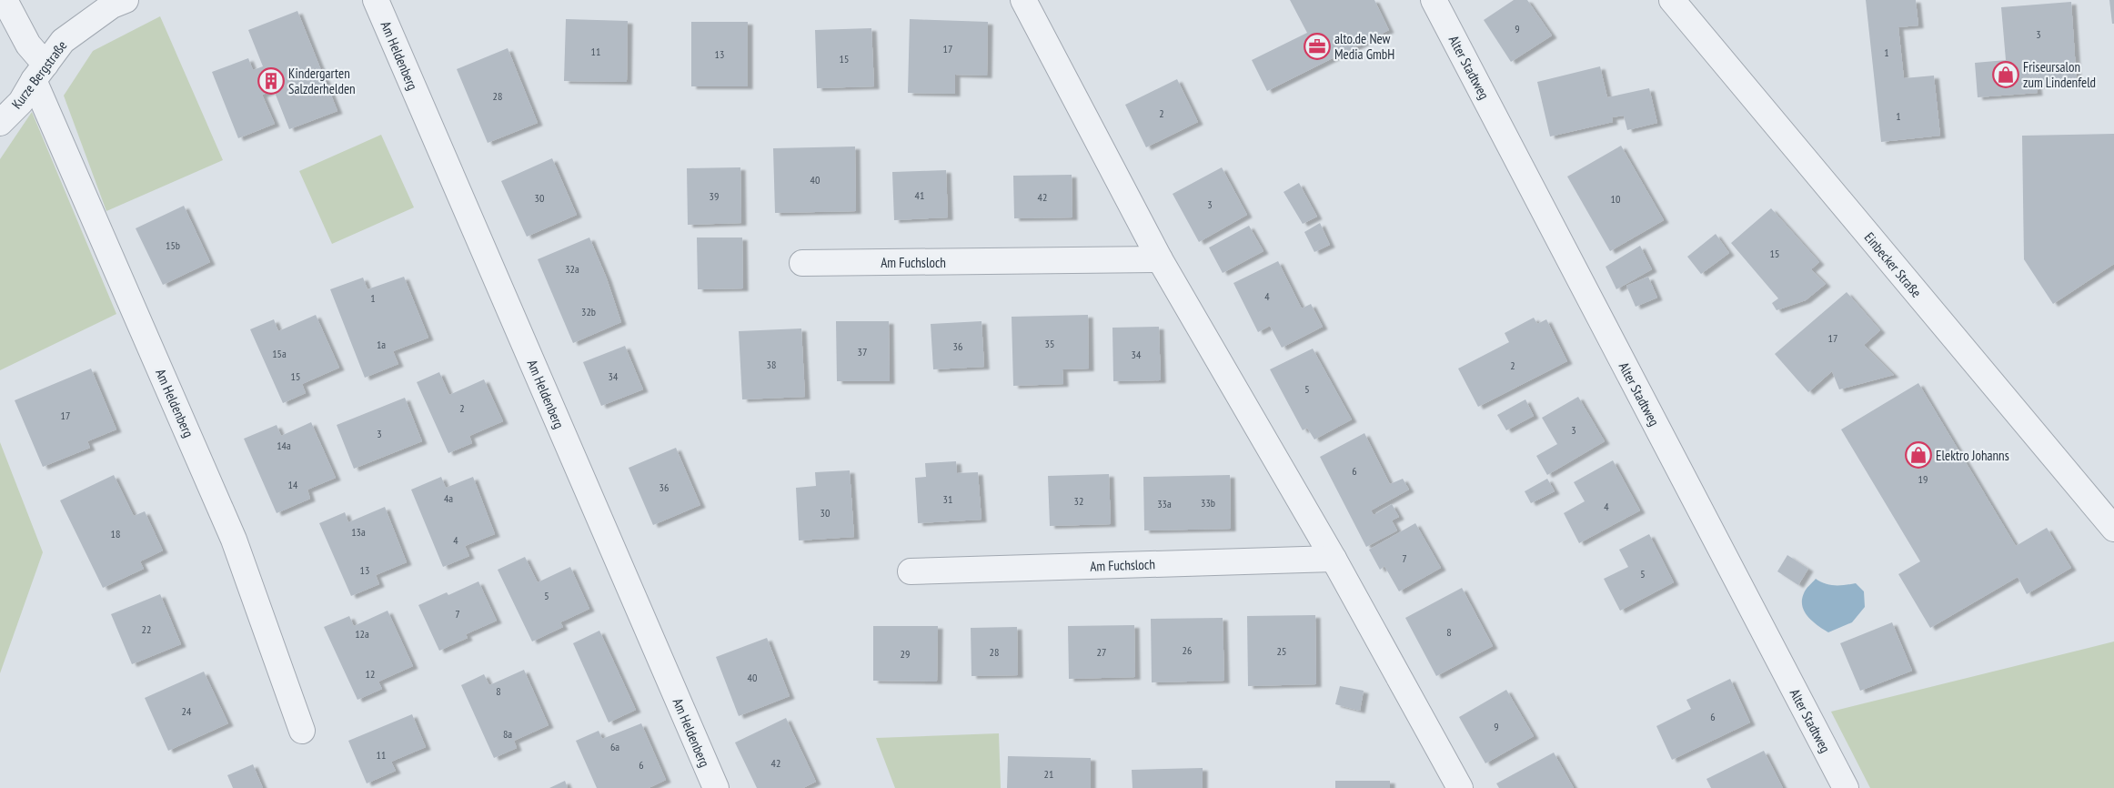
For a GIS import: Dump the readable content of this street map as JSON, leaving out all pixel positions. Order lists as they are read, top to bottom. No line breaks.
{"streets":{"street":["Am Heldenberg","Alter Stadtweg","Kurze Bergstraße","Am Fuchsloch","Einbecker Straße"]},"crossings":[["Am Heldenberg","Kurze Bergstraße"]],"places":{"office":["alto.de New Media GmbH"],"shop":["Friseursalon zum Lindenfeld","Elektro Johanns"],"building":["Kindergarten Salzderhelden"]},"house_numbers":["9","3","17","11","1","13","15","28","2","1","40","41","39","42","30","10","3","15b","15","32a","4","1","32b","17","35","1a","36","37","15a","34","38","2","15","34","5","2","17","3","3","14a","6","19","14","36","4a","31","32","33b","33a","4","30","13a","18","4","7","13","5","5","7","22","8","12a","26","25","28","27","29","12","40","8","24","6","9","8a","6a","11","42","6","21"]}
